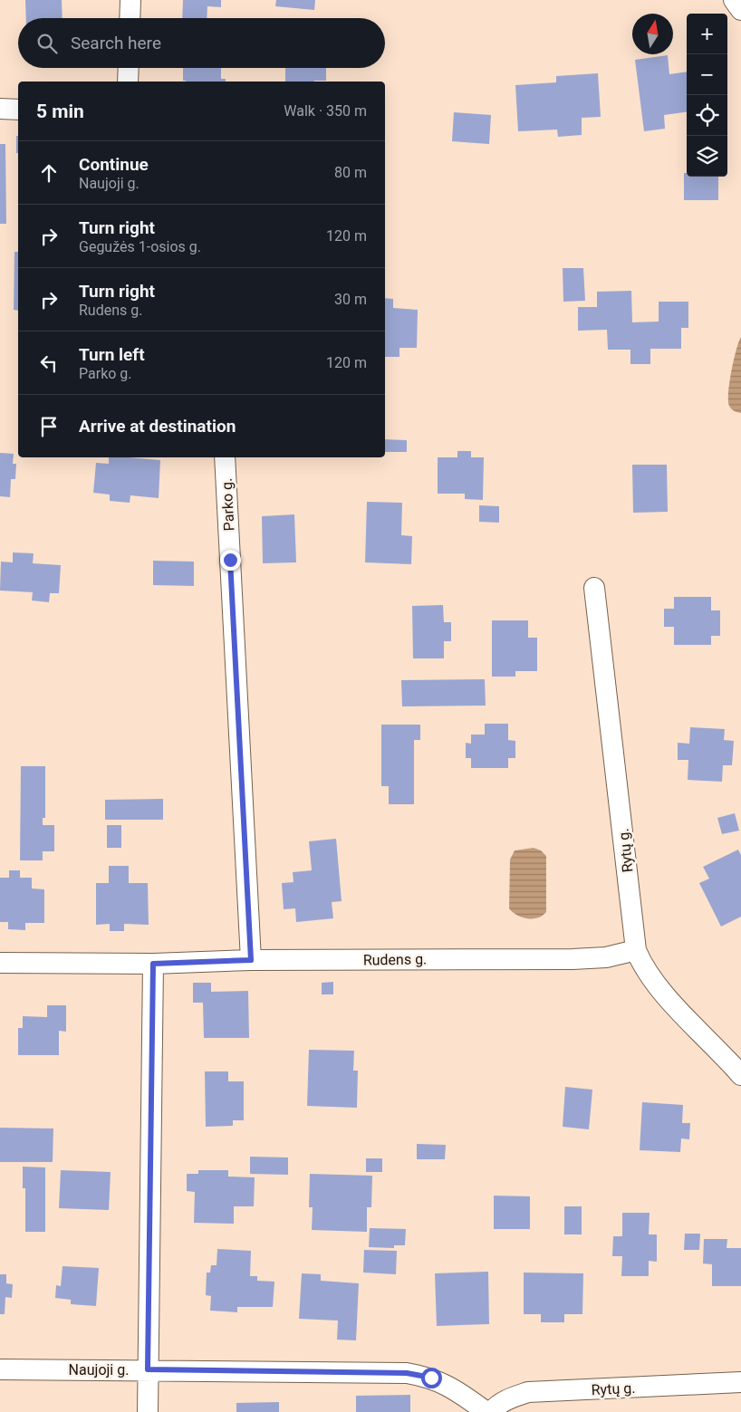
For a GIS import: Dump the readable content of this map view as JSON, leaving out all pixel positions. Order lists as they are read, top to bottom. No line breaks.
{"streets":{"street":["Parko g.","Rytų g.","Rudens g.","Naujoji g."]},"crossings":[["Parko g.","Rudens g."],["Rytų g.","Rudens g."]],"north":"top","page":{"map_buttons":["+","−"],"search":"Search here","heading":["5 min","Walk · 350 m"],"list":[["Continue","Naujoji g.","80 m"],["Turn right","Gegužės 1-osios g.","120 m"],["Turn right","Rudens g.","30 m"],["Turn left","Parko g.","120 m"],"Arrive at destination"]}}
